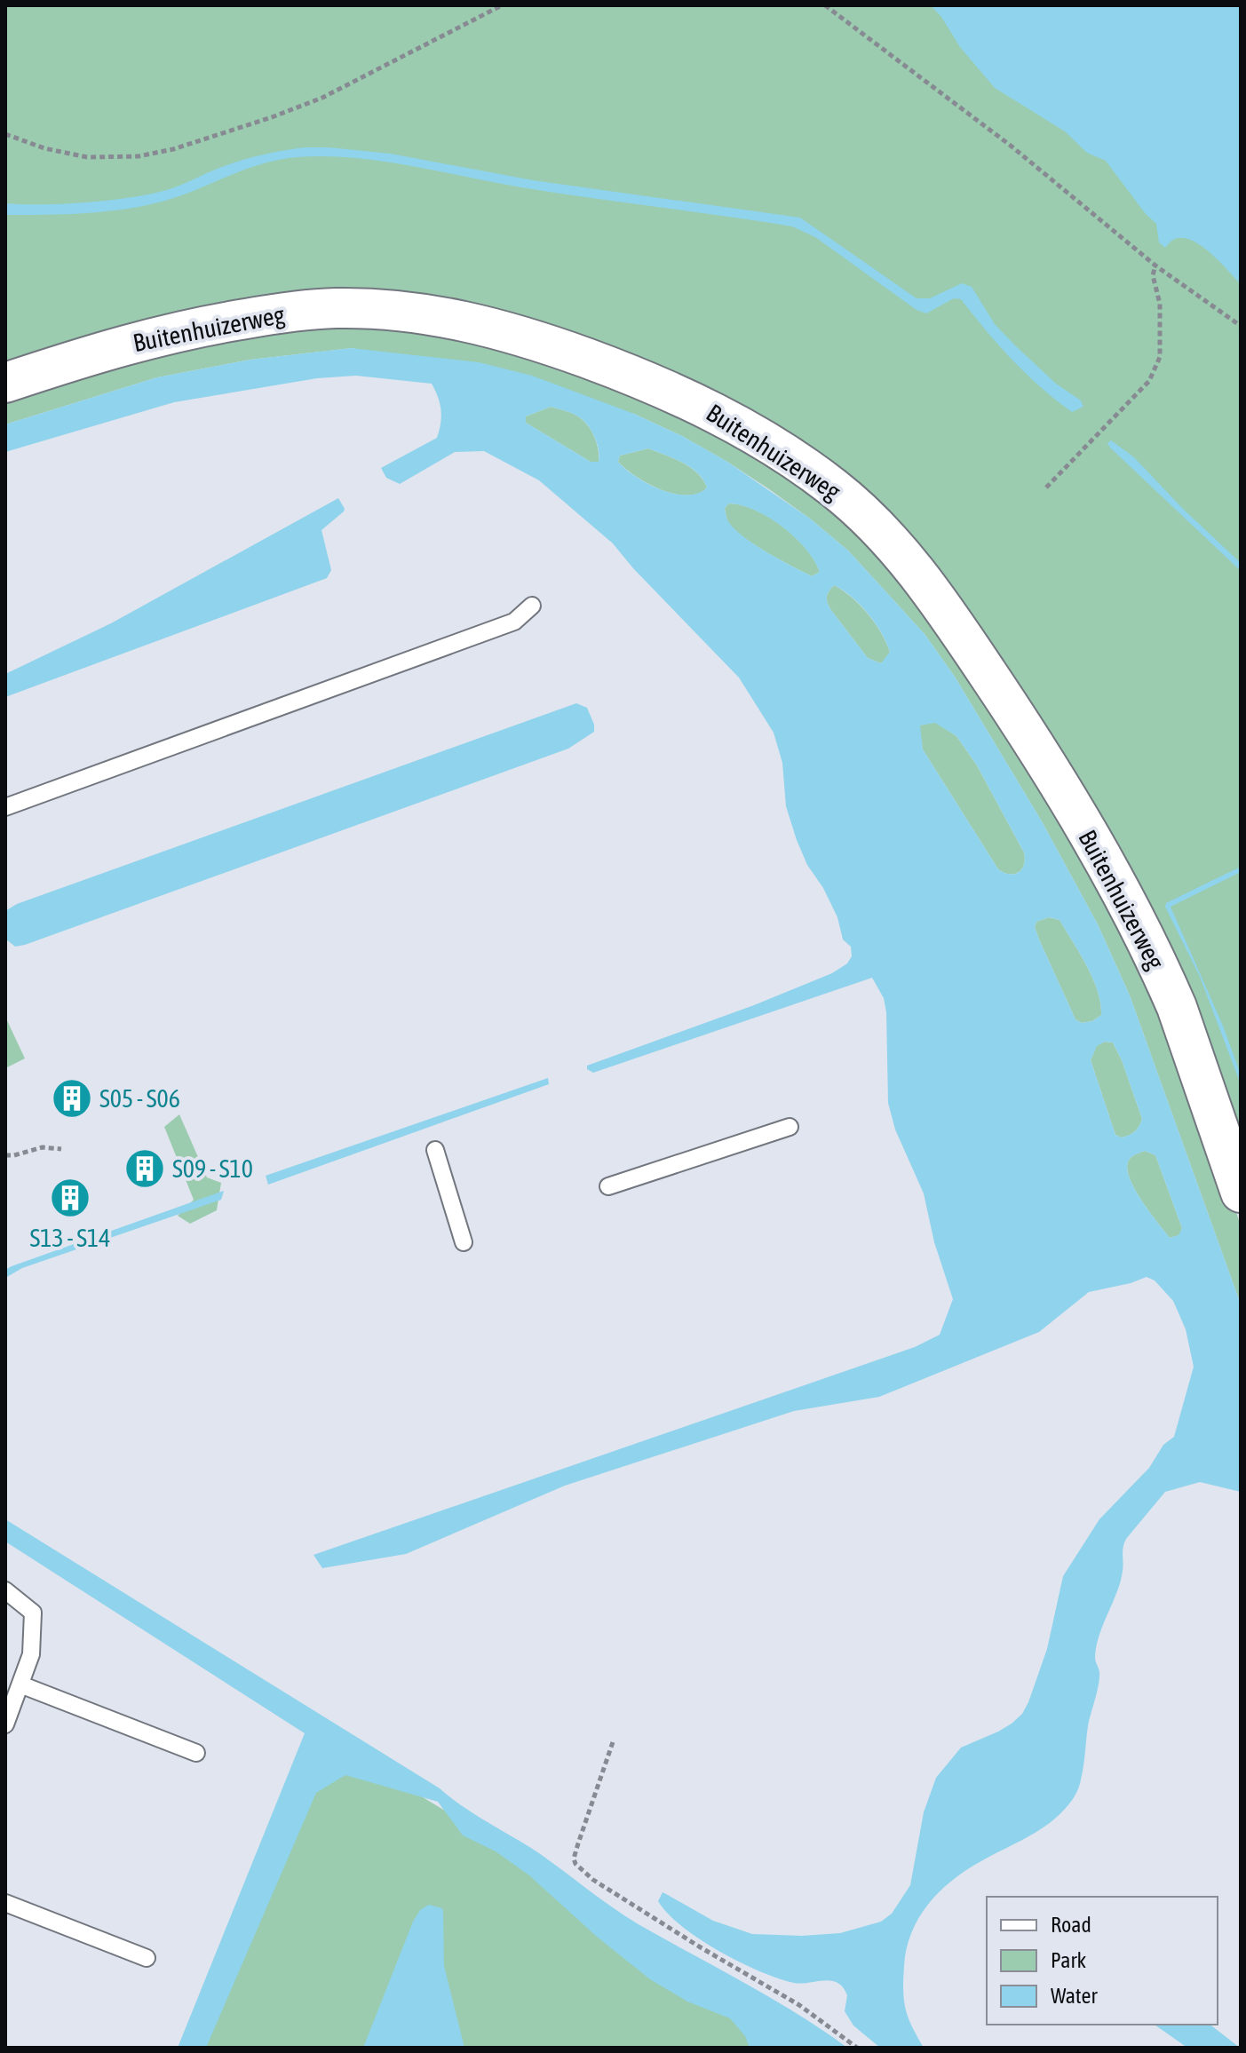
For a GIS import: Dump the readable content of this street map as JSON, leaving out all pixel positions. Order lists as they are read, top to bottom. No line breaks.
{"streets":{"street":["Buitenhuizerweg"]},"places":{"building":["S05 - S06","S09 - S10","S13 - S14"]},"legend":["Road","Park","Water"]}
